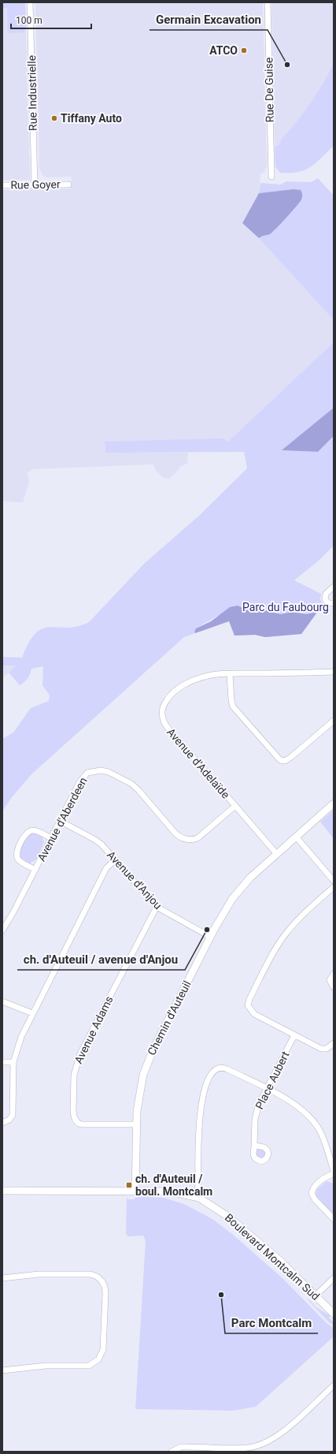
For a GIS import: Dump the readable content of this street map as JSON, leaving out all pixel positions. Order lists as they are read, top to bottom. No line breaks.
{"streets":{"street":["Rue De Guise","Rue Industrielle","Rue Goyer","Avenue d'Adelaïde","Avenue d'Aberdeen","Avenue d'Anjou","Chemin d'Auteuil","Avenue Adams","Place Aubert","Boulevard Montcalm Sud"]},"crossings":[["Rue Industrielle","Rue Goyer"],["Avenue d'Adelaïde","Avenue d'Aberdeen"],["Avenue d'Adelaïde","Chemin d'Auteuil"],["Avenue d'Aberdeen","Avenue d'Anjou"],["Avenue d'Anjou","Chemin d'Auteuil"],["Avenue d'Anjou","Avenue Adams"],["Chemin d'Auteuil","Avenue Adams"],["Chemin d'Auteuil","Boulevard Montcalm Sud"]],"parks":["Parc du Faubourg"],"places":{"other":["ATCO","Germain Excavation","Tiffany Auto","ch. d'Auteuil / avenue d'Anjou","Parc Montcalm"],"transit":["ch. d'Auteuil / boul. Montcalm"]},"scale_bar":"100 m"}
